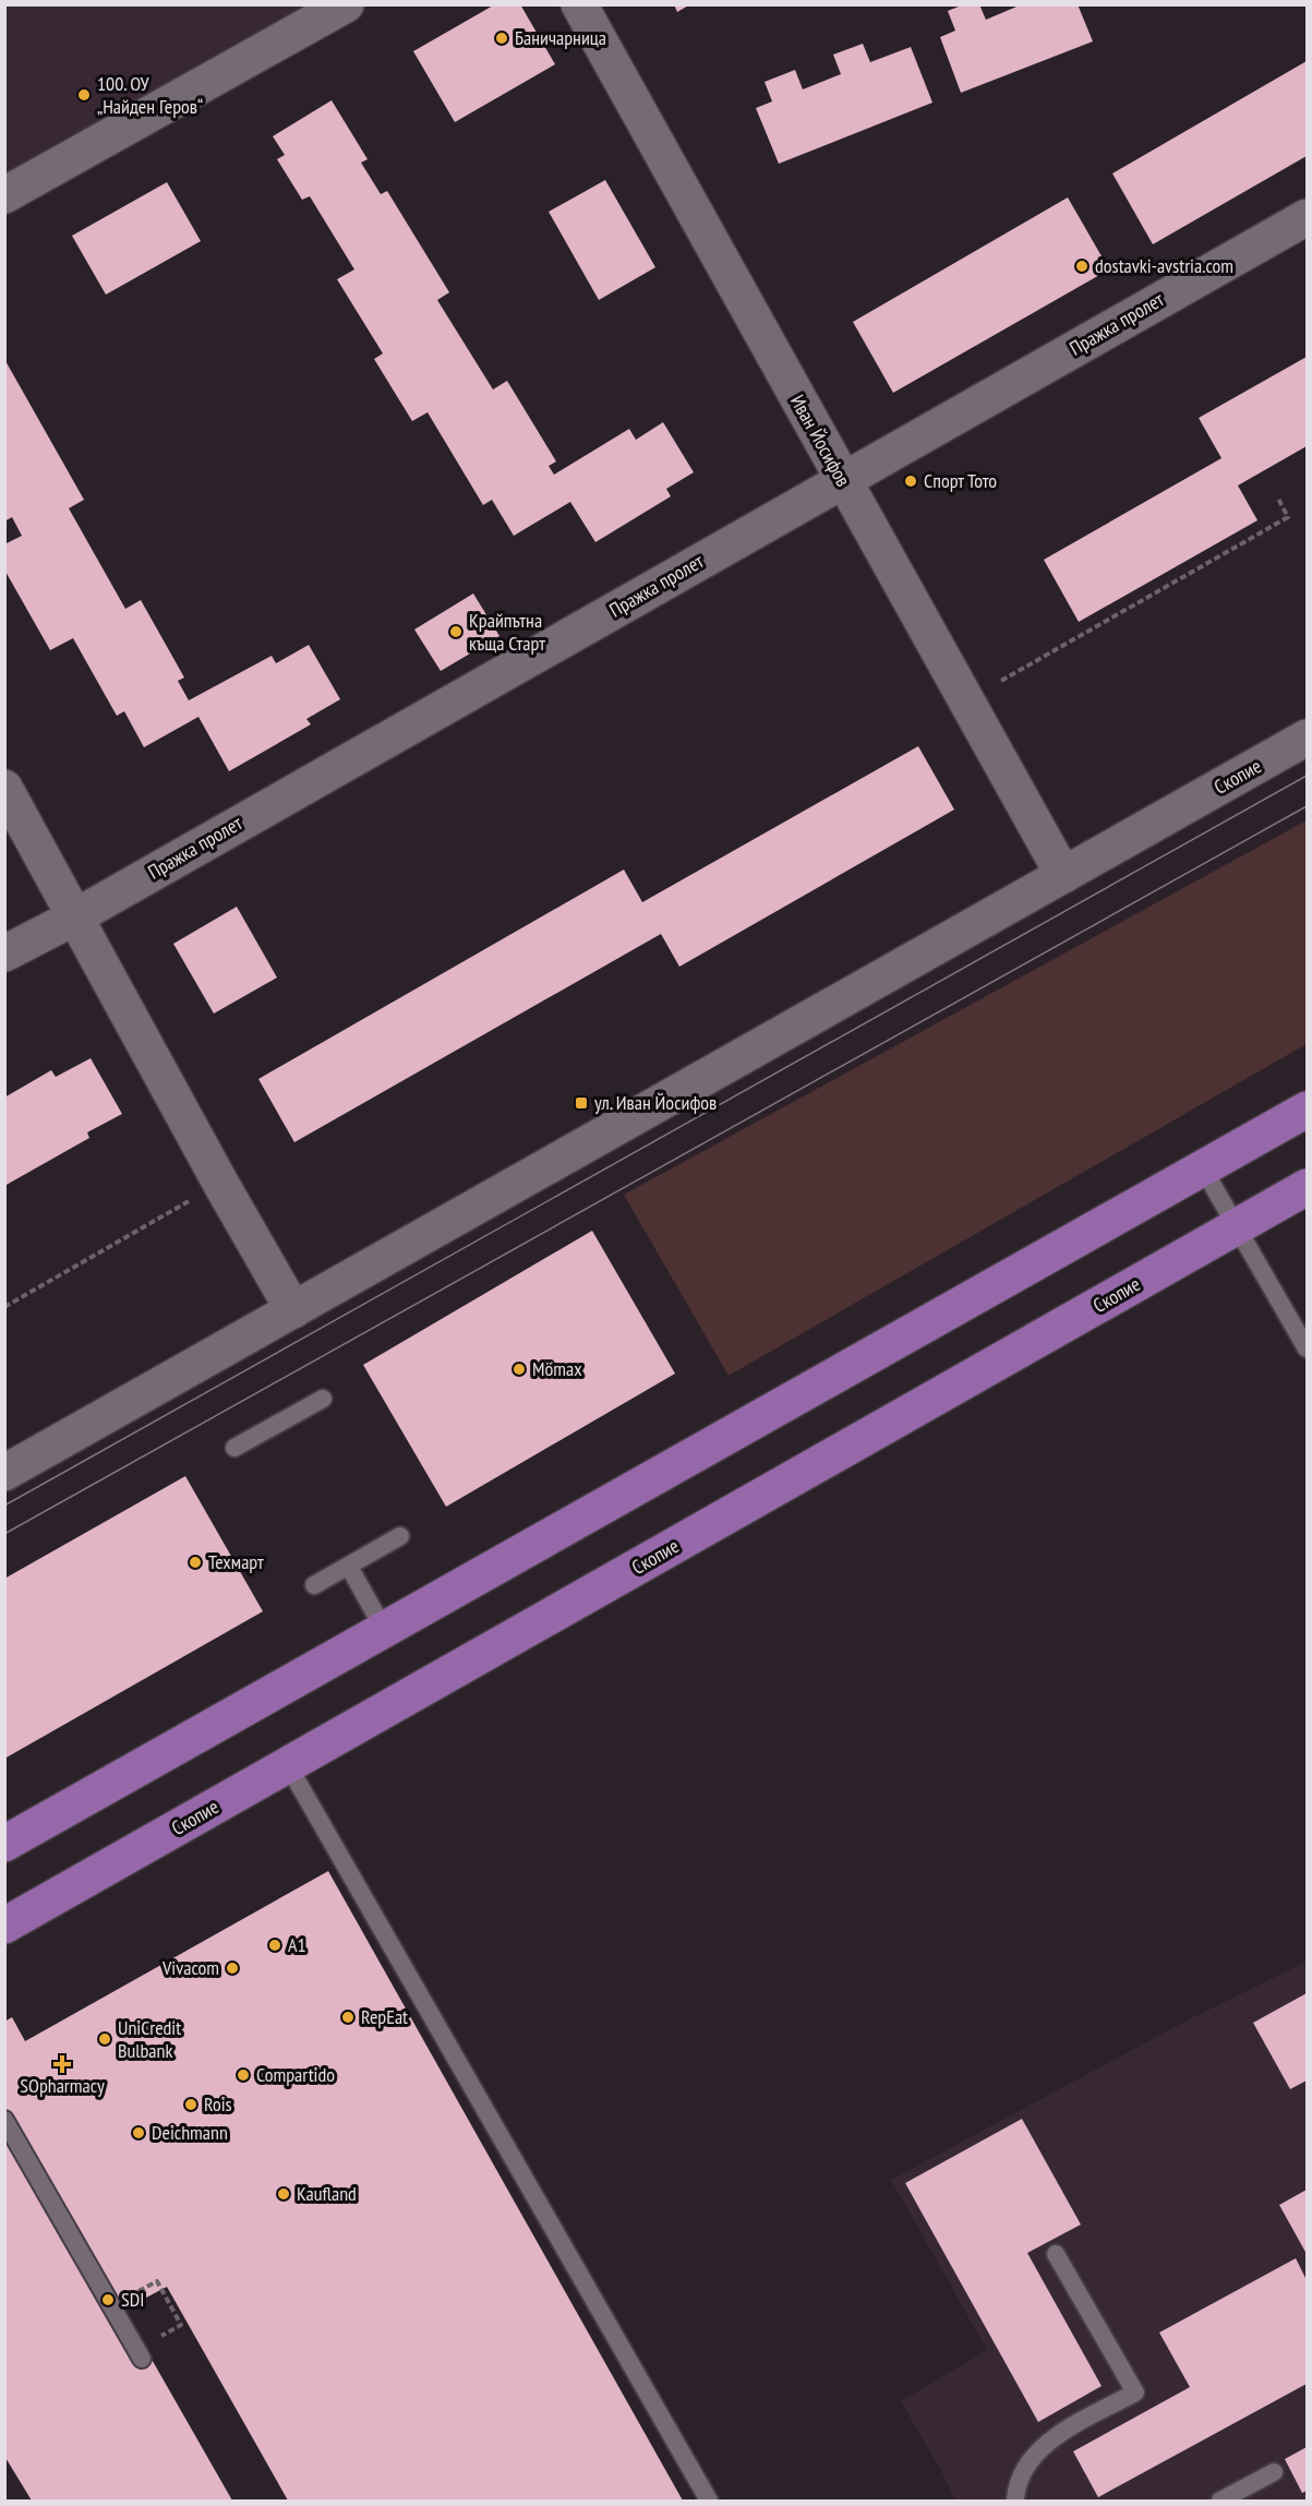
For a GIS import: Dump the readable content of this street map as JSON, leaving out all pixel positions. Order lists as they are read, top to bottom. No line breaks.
{"streets":{"main road":["Скопие"],"street":["Пражка пролет","Иван Йосифов"]},"crossings":[["Пражка пролет","Иван Йосифов"],["Иван Йосифов","Скопие"]],"places":{"other":["Баничарница","100. ОУ „Найден Геров“","dostavki-avstria.com","Спорт Тото","Крайпътна къща Старт","Mömax","Техмарт","A1","Vivacom","RepEat","UniCredit Bulbank","Compartido","Rois","Deichmann","Kaufland","SDI"],"transit":["ул. Иван Йосифов"],"health":["SOpharmacy"]}}
